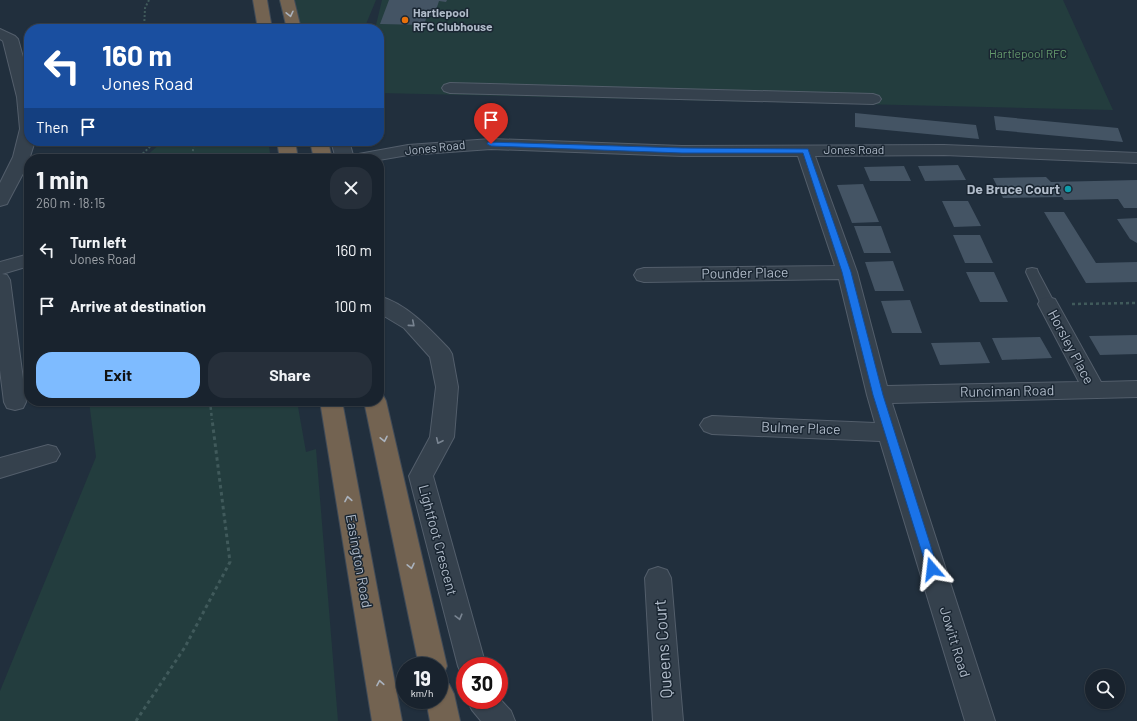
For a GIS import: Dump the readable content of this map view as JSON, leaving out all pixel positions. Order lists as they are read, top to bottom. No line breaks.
{"streets":{"highway":["Easington Road"],"street":["Jones Road","Pounder Place","Horsley Place","Runciman Road","Bulmer Place","Lightfoot Crescent","Jowitt Road","Queens Court"]},"crossings":[["Jones Road","Jowitt Road"],["Pounder Place","Jowitt Road"],["Horsley Place","Runciman Road"],["Runciman Road","Jowitt Road"],["Bulmer Place","Jowitt Road"]],"one_way":["Lightfoot Crescent"],"parks":["Hartlepool RFC"],"places":["Hartlepool RFC Clubhouse","De Bruce Court"],"page":{"turn":["160 m","Jones Road"],"then":"Then","heading":["1 min","260 m · 18:15"],"list":[{"name":"Turn left","note":"Jones Road","value":"160 m"},{"name":"Arrive at destination","value":"100 m"}],"buttons":["Exit","Share"],"speed":"19 km/h","limit":"30"}}
